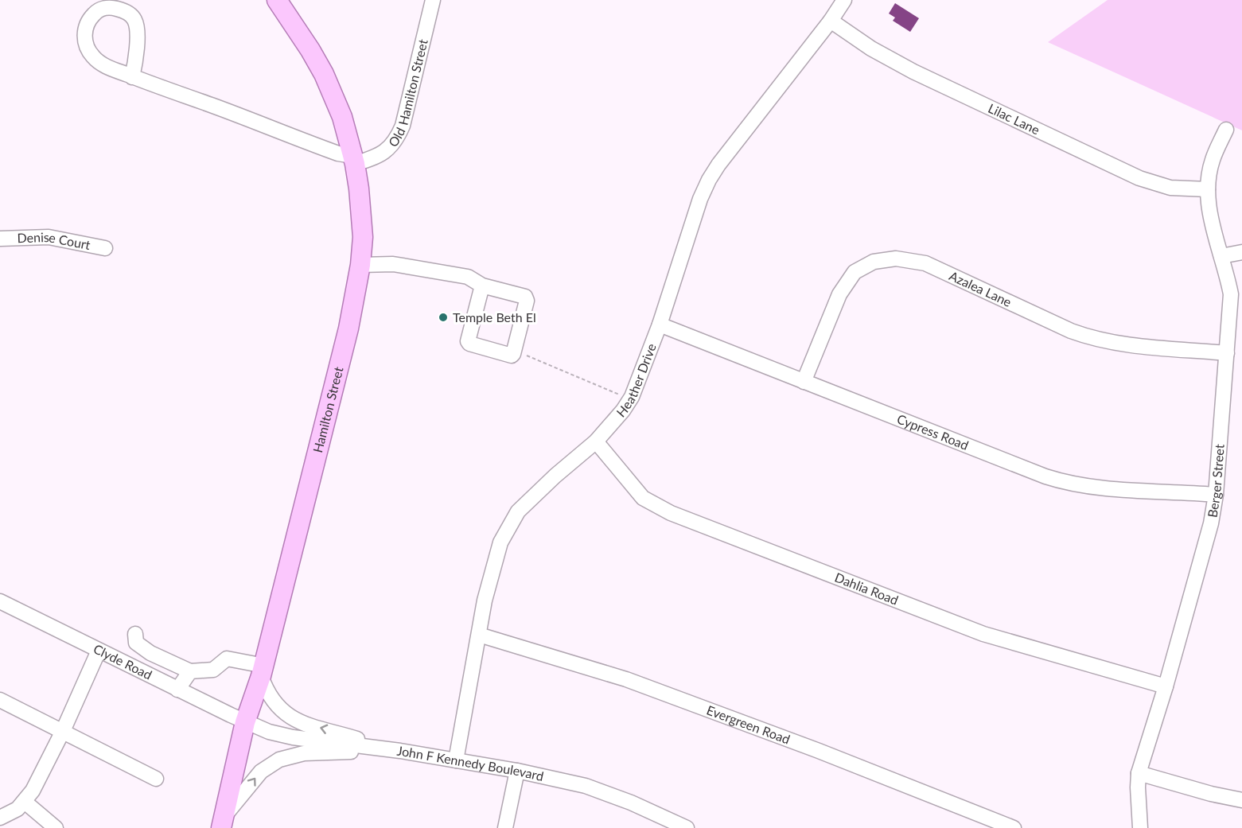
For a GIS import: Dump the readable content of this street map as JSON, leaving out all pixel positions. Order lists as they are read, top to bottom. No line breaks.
{"streets":{"main road":["Hamilton Street"],"street":["Old Hamilton Street","Lilac Lane","Denise Court","Azalea Lane","Heather Drive","Cypress Road","Berger Street","Dahlia Road","Clyde Road","Evergreen Road","John F Kennedy Boulevard"]},"crossings":[["Old Hamilton Street","Hamilton Street"],["Lilac Lane","Heather Drive"],["Lilac Lane","Berger Street"],["Azalea Lane","Cypress Road"],["Azalea Lane","Berger Street"],["Heather Drive","Cypress Road"],["Heather Drive","Dahlia Road"],["Heather Drive","Evergreen Road"],["Heather Drive","John F Kennedy Boulevard"],["Hamilton Street","Clyde Road"],["Hamilton Street","John F Kennedy Boulevard"],["Cypress Road","Berger Street"],["Berger Street","Dahlia Road"],["Clyde Road","John F Kennedy Boulevard"]],"places":["Temple Beth El"]}
